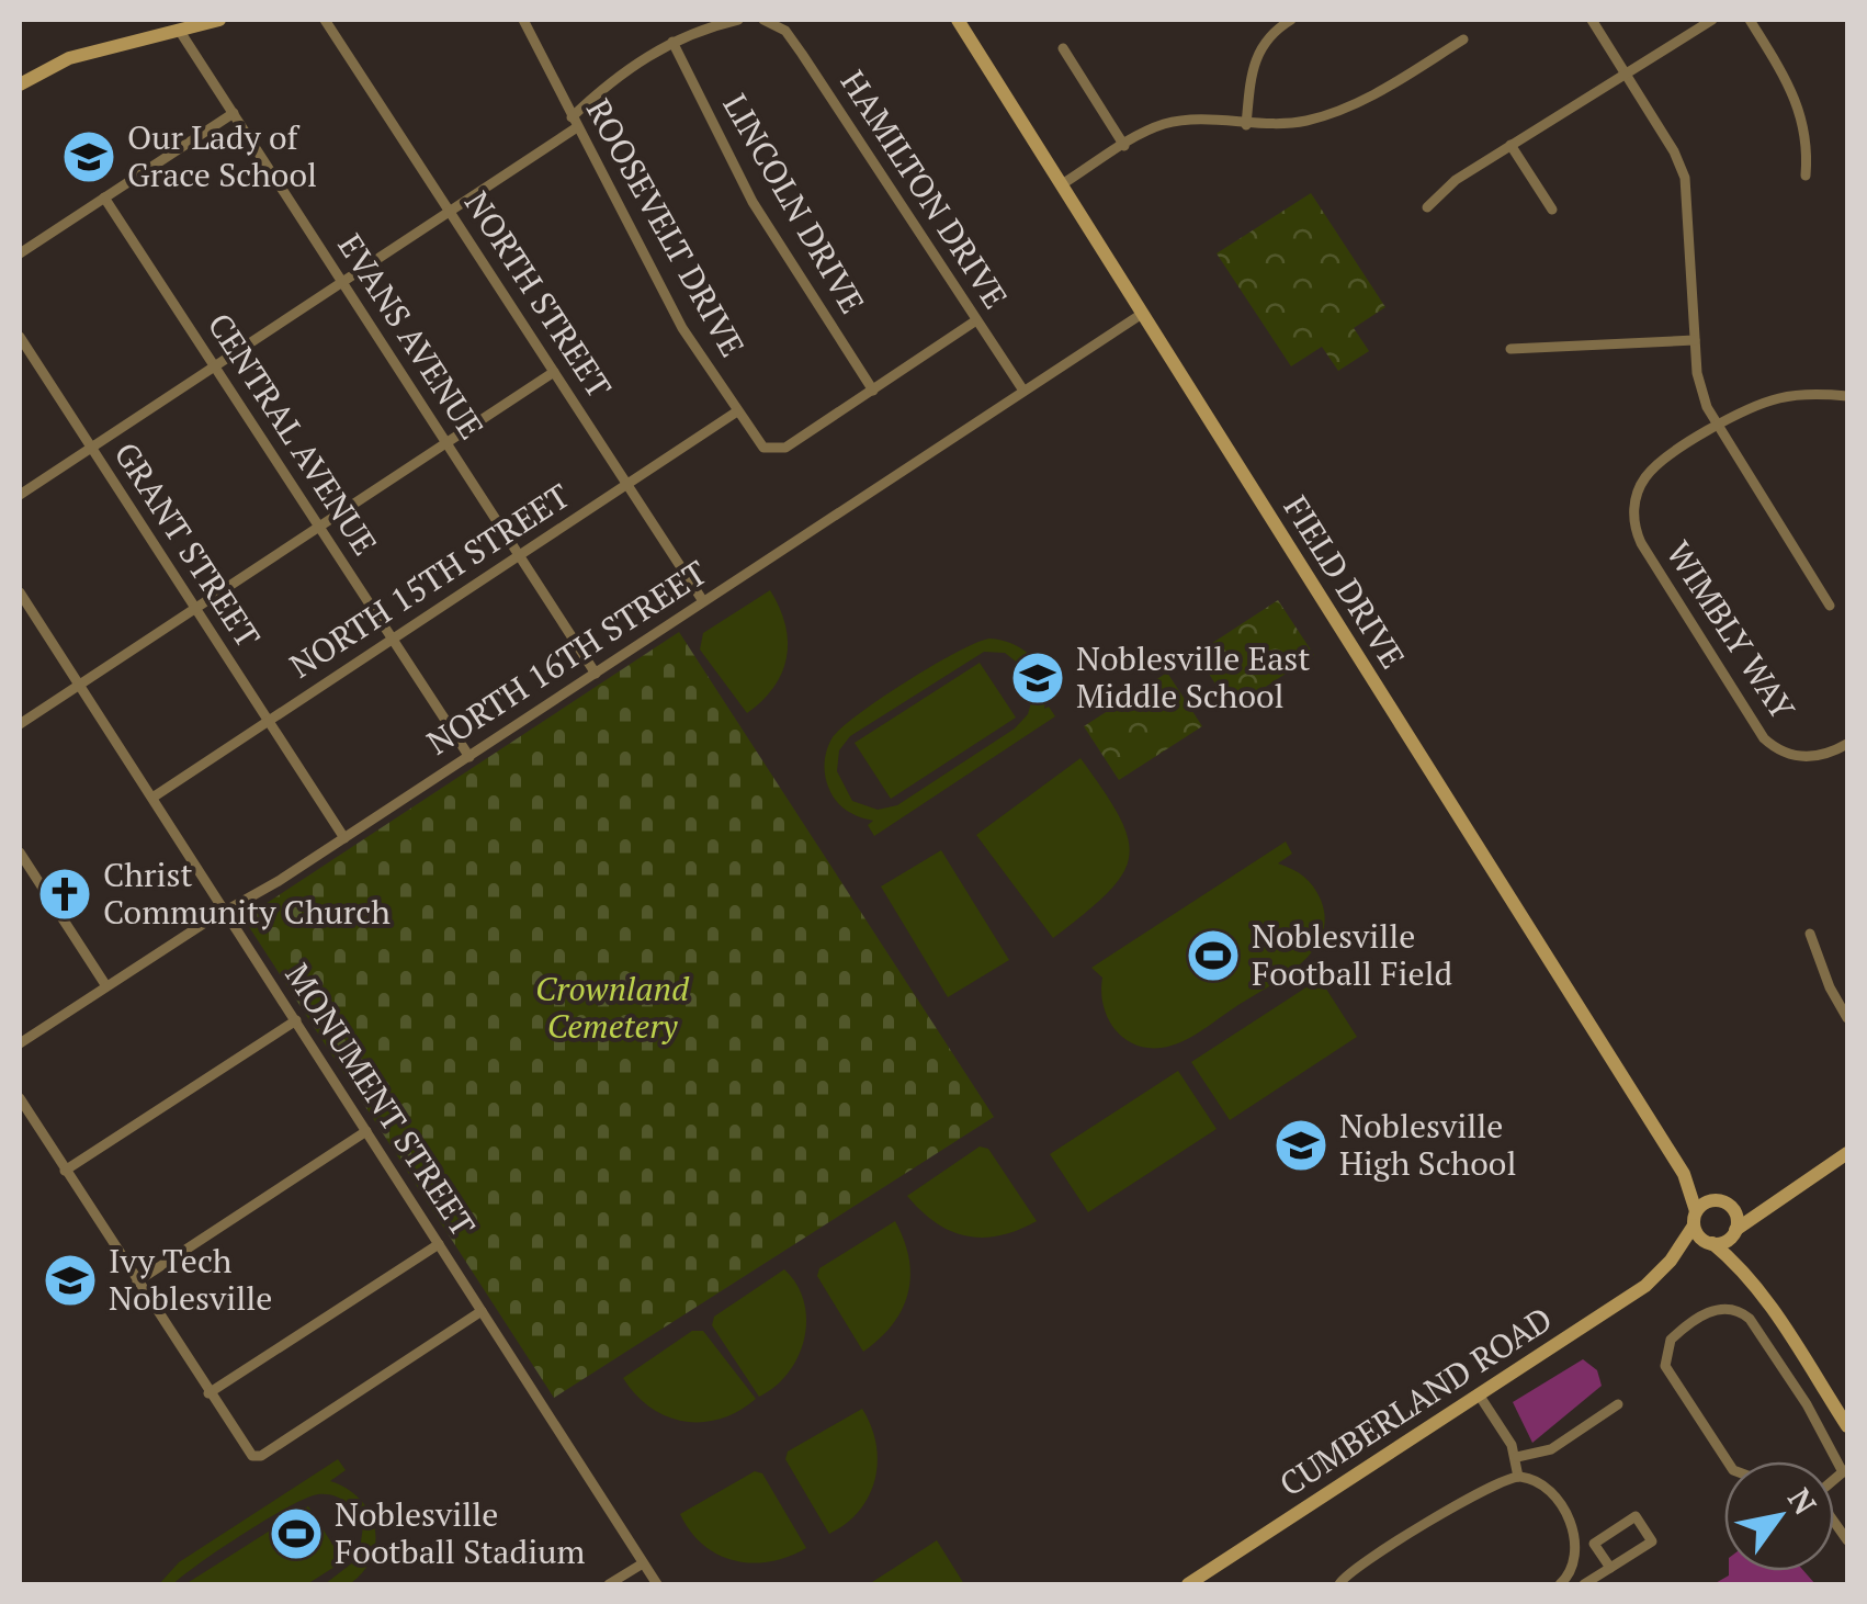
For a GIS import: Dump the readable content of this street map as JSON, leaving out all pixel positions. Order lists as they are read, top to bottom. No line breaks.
{"streets":{"street":["HAMILTON DRIVE","LINCOLN DRIVE","ROOSEVELT DRIVE","NORTH STREET","EVANS AVENUE","CENTRAL AVENUE","GRANT STREET","NORTH 15TH STREET","FIELD DRIVE","WIMBLY WAY","NORTH 16TH STREET","MONUMENT STREET","CUMBERLAND ROAD"]},"crossings":[["HAMILTON DRIVE","NORTH 16TH STREET"],["LINCOLN DRIVE","ROOSEVELT DRIVE"],["ROOSEVELT DRIVE","NORTH 15TH STREET"],["NORTH STREET","NORTH 15TH STREET"],["NORTH STREET","NORTH 16TH STREET"],["EVANS AVENUE","NORTH 15TH STREET"],["EVANS AVENUE","NORTH 16TH STREET"],["CENTRAL AVENUE","NORTH 15TH STREET"],["CENTRAL AVENUE","NORTH 16TH STREET"],["GRANT STREET","NORTH 15TH STREET"],["GRANT STREET","NORTH 16TH STREET"],["NORTH 15TH STREET","MONUMENT STREET"],["FIELD DRIVE","NORTH 16TH STREET"],["NORTH 16TH STREET","MONUMENT STREET"]],"parks":["Crownland Cemetery"],"places":{"school or university":["Our Lady of Grace School","Noblesville East Middle School","Noblesville High School","Ivy Tech Noblesville"],"church":["Christ Community Church"],"sports":["Noblesville Football Field","Noblesville Football Stadium"]},"north":"top right"}
